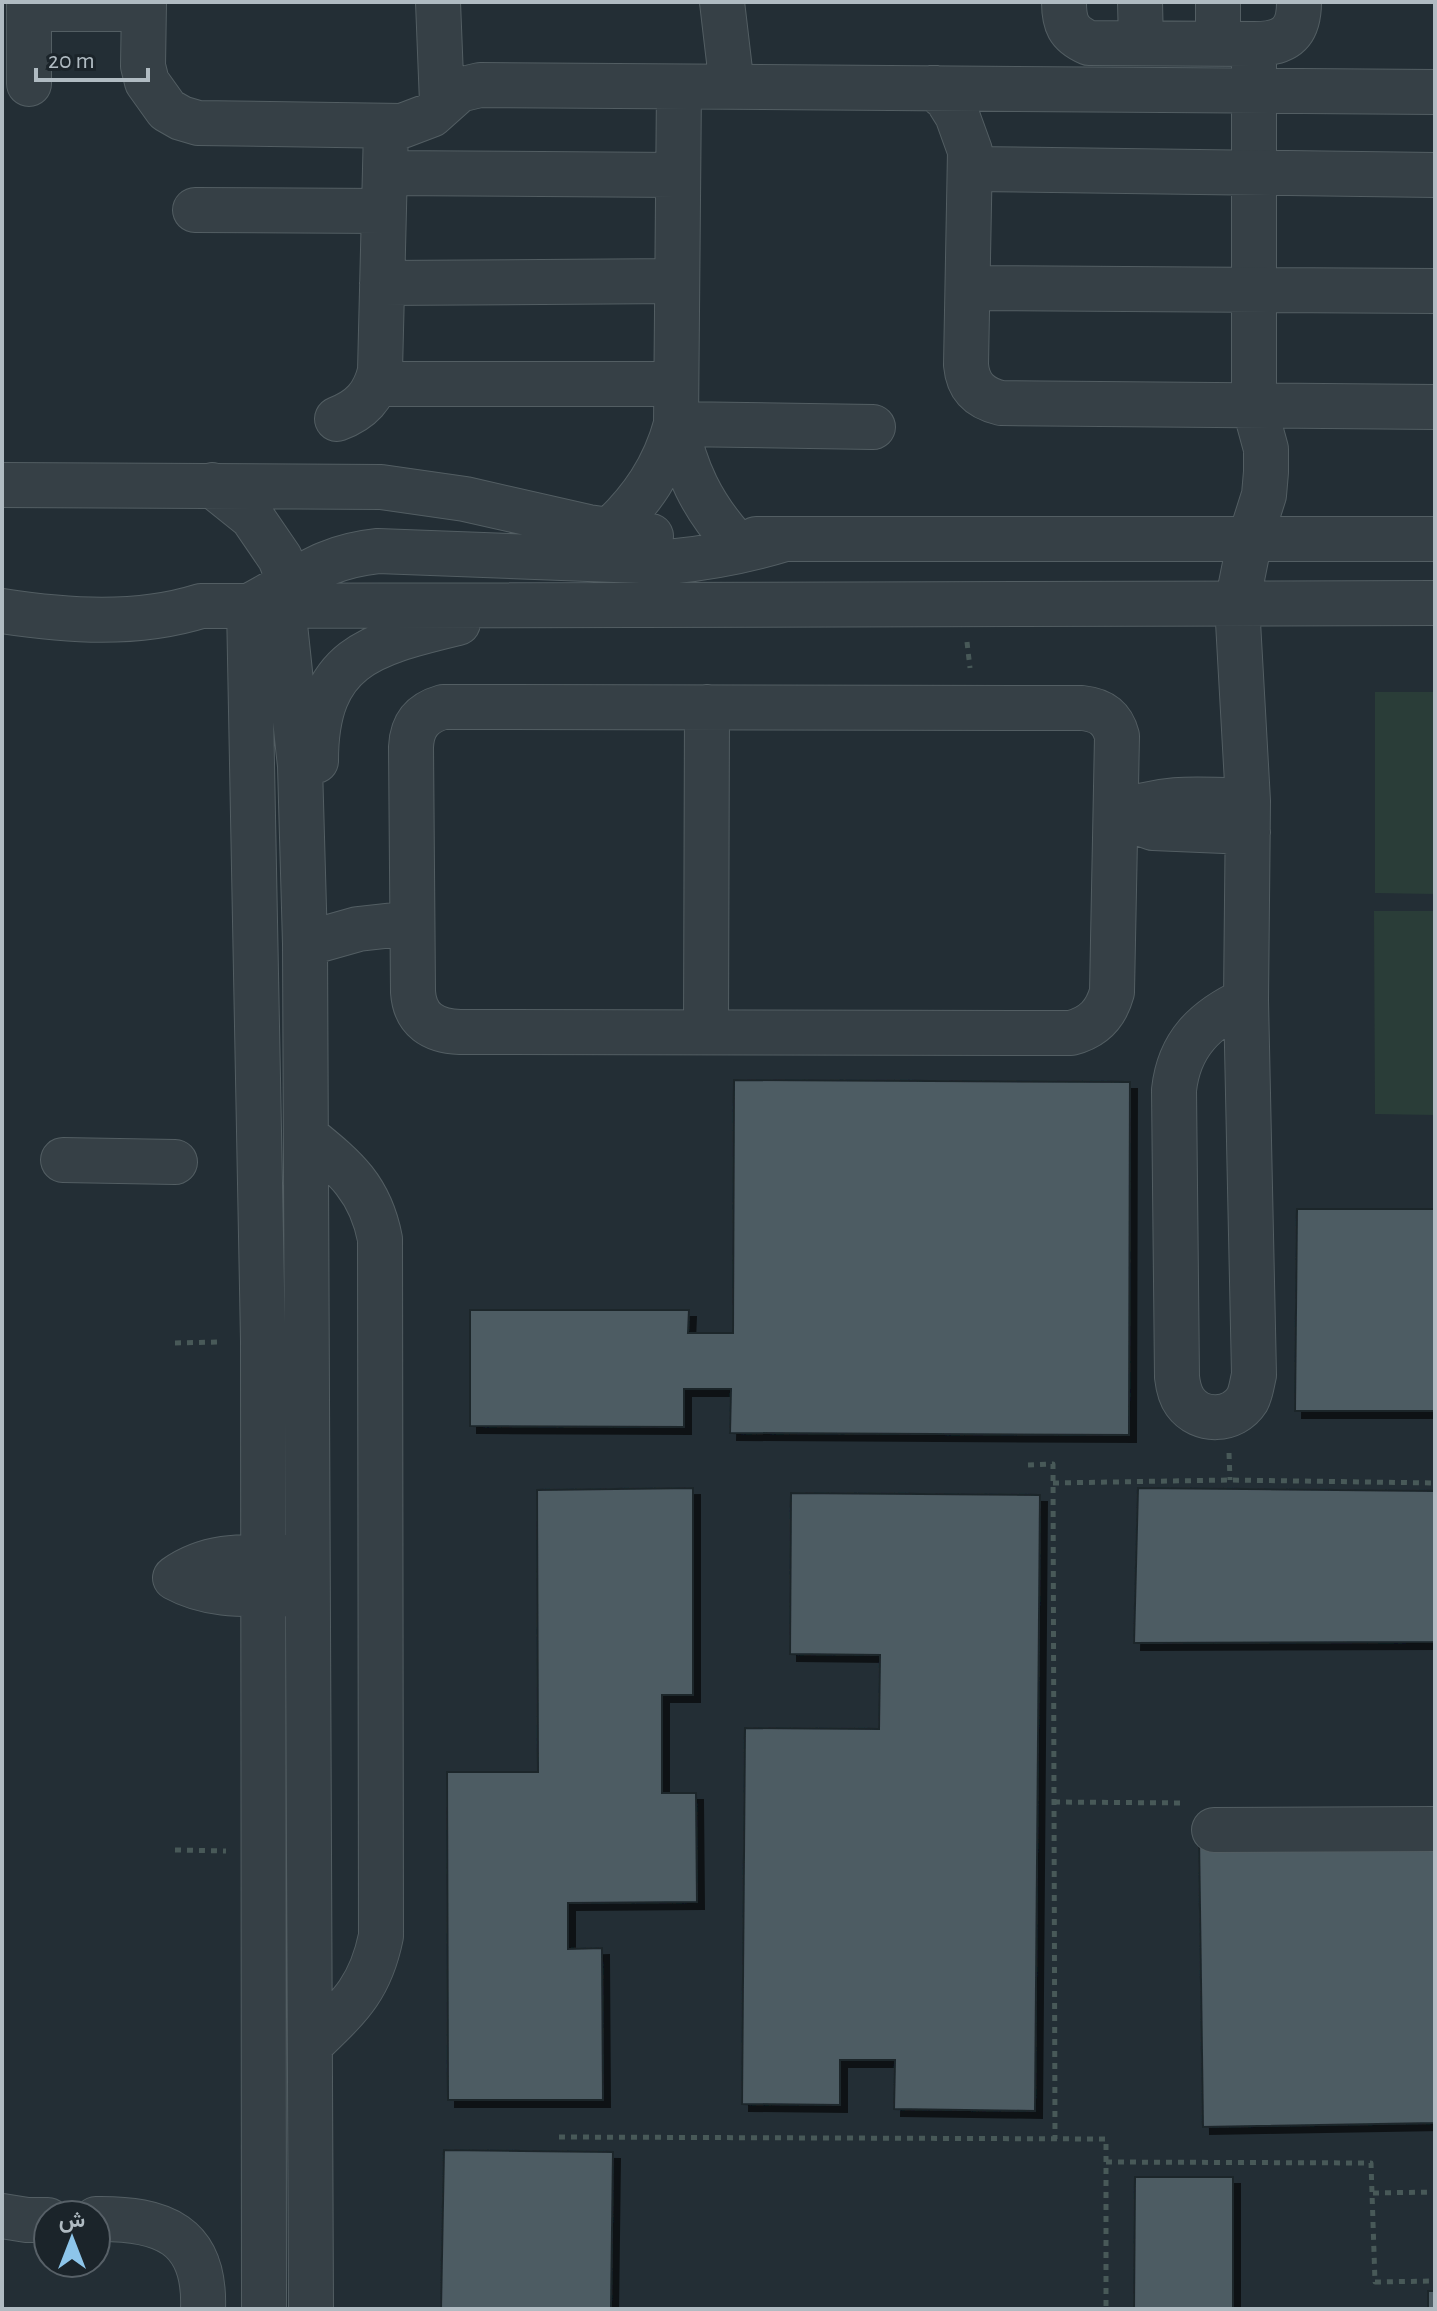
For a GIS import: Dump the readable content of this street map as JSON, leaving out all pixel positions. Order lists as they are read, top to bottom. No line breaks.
{"scale_bar":"20 m","north":"top"}
